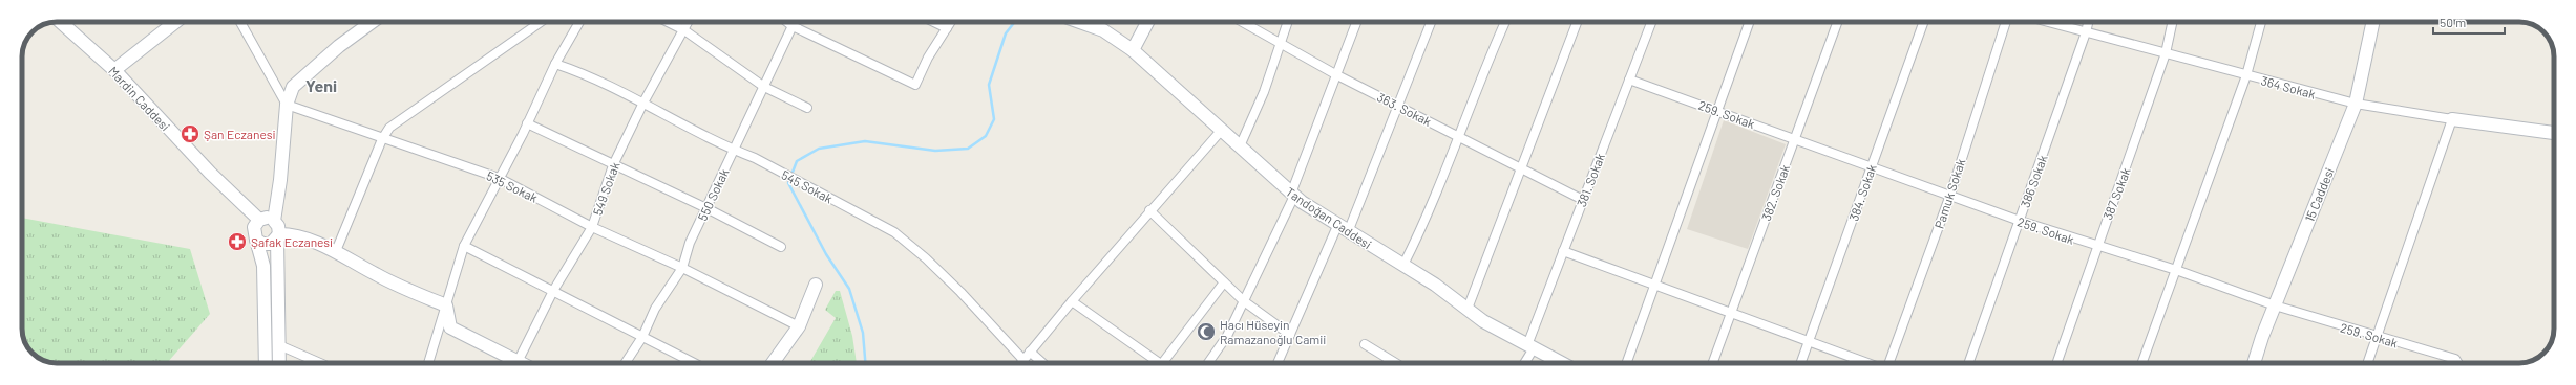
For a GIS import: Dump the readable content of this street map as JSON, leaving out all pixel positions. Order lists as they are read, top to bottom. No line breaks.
{"streets":{"street":["364 Sokak","Mardin Caddesi","363. Sokak","259. Sokak","381. Sokak","386 Sokak","535 Sokak","545 Sokak","549 Sokak","382. Sokak","384. Sokak","Pamuk Sokak","387 Sokak","550 Sokak","15 Caddesi","Tandoğan Caddesi"]},"crossings":[["364 Sokak","386 Sokak"],["364 Sokak","387 Sokak"],["364 Sokak","15 Caddesi"],["363. Sokak","381. Sokak"],["259. Sokak","381. Sokak"],["259. Sokak","386 Sokak"],["259. Sokak","382. Sokak"],["259. Sokak","384. Sokak"],["259. Sokak","Pamuk Sokak"],["259. Sokak","387 Sokak"],["259. Sokak","15 Caddesi"],["381. Sokak","Tandoğan Caddesi"],["535 Sokak","549 Sokak"],["535 Sokak","550 Sokak"],["545 Sokak","549 Sokak"],["545 Sokak","550 Sokak"]],"districts":["Yeni"],"places":{"pharmacy":["Şan Eczanesi","Şafak Eczanesi"],"mosque":["Hacı Hüseyin Ramazanoğlu Camii"]},"scale_bar":"50 m"}
